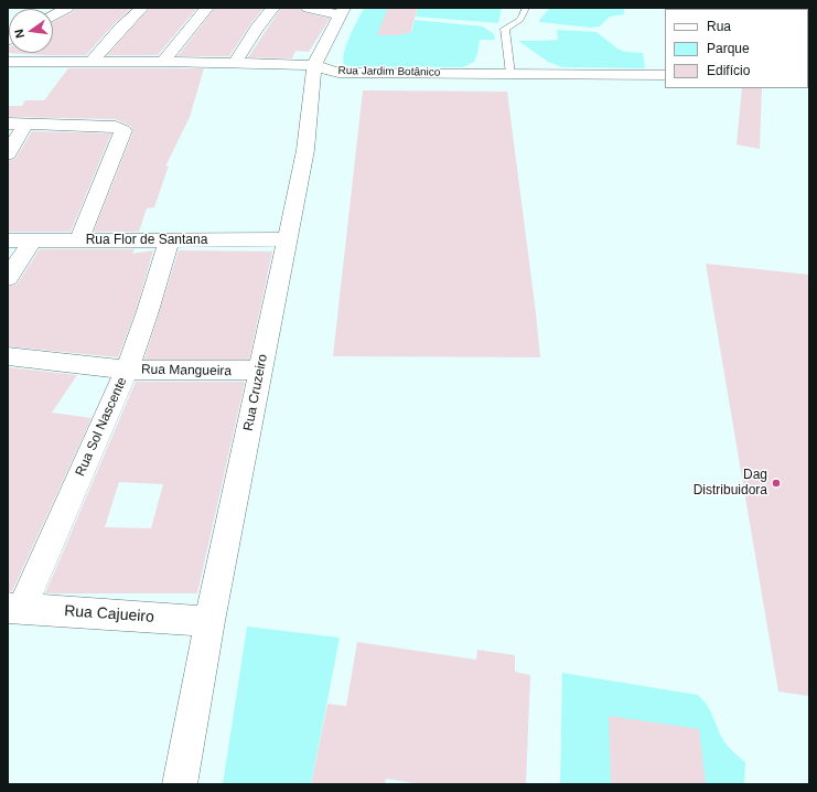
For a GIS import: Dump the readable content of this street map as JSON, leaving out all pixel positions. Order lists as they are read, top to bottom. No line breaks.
{"streets":{"street":["Rua Jardim Botânico","Rua Flor de Santana","Rua Mangueira","Rua Cruzeiro","Rua Sol Nascente","Rua Cajueiro"]},"crossings":[["Rua Jardim Botânico","Rua Cruzeiro"],["Rua Flor de Santana","Rua Cruzeiro"],["Rua Flor de Santana","Rua Sol Nascente"],["Rua Mangueira","Rua Cruzeiro"],["Rua Mangueira","Rua Sol Nascente"],["Rua Cruzeiro","Rua Cajueiro"],["Rua Sol Nascente","Rua Cajueiro"]],"places":["Dag Distribuidora"],"legend":["Rua","Parque","Edifício"],"north":"left"}
